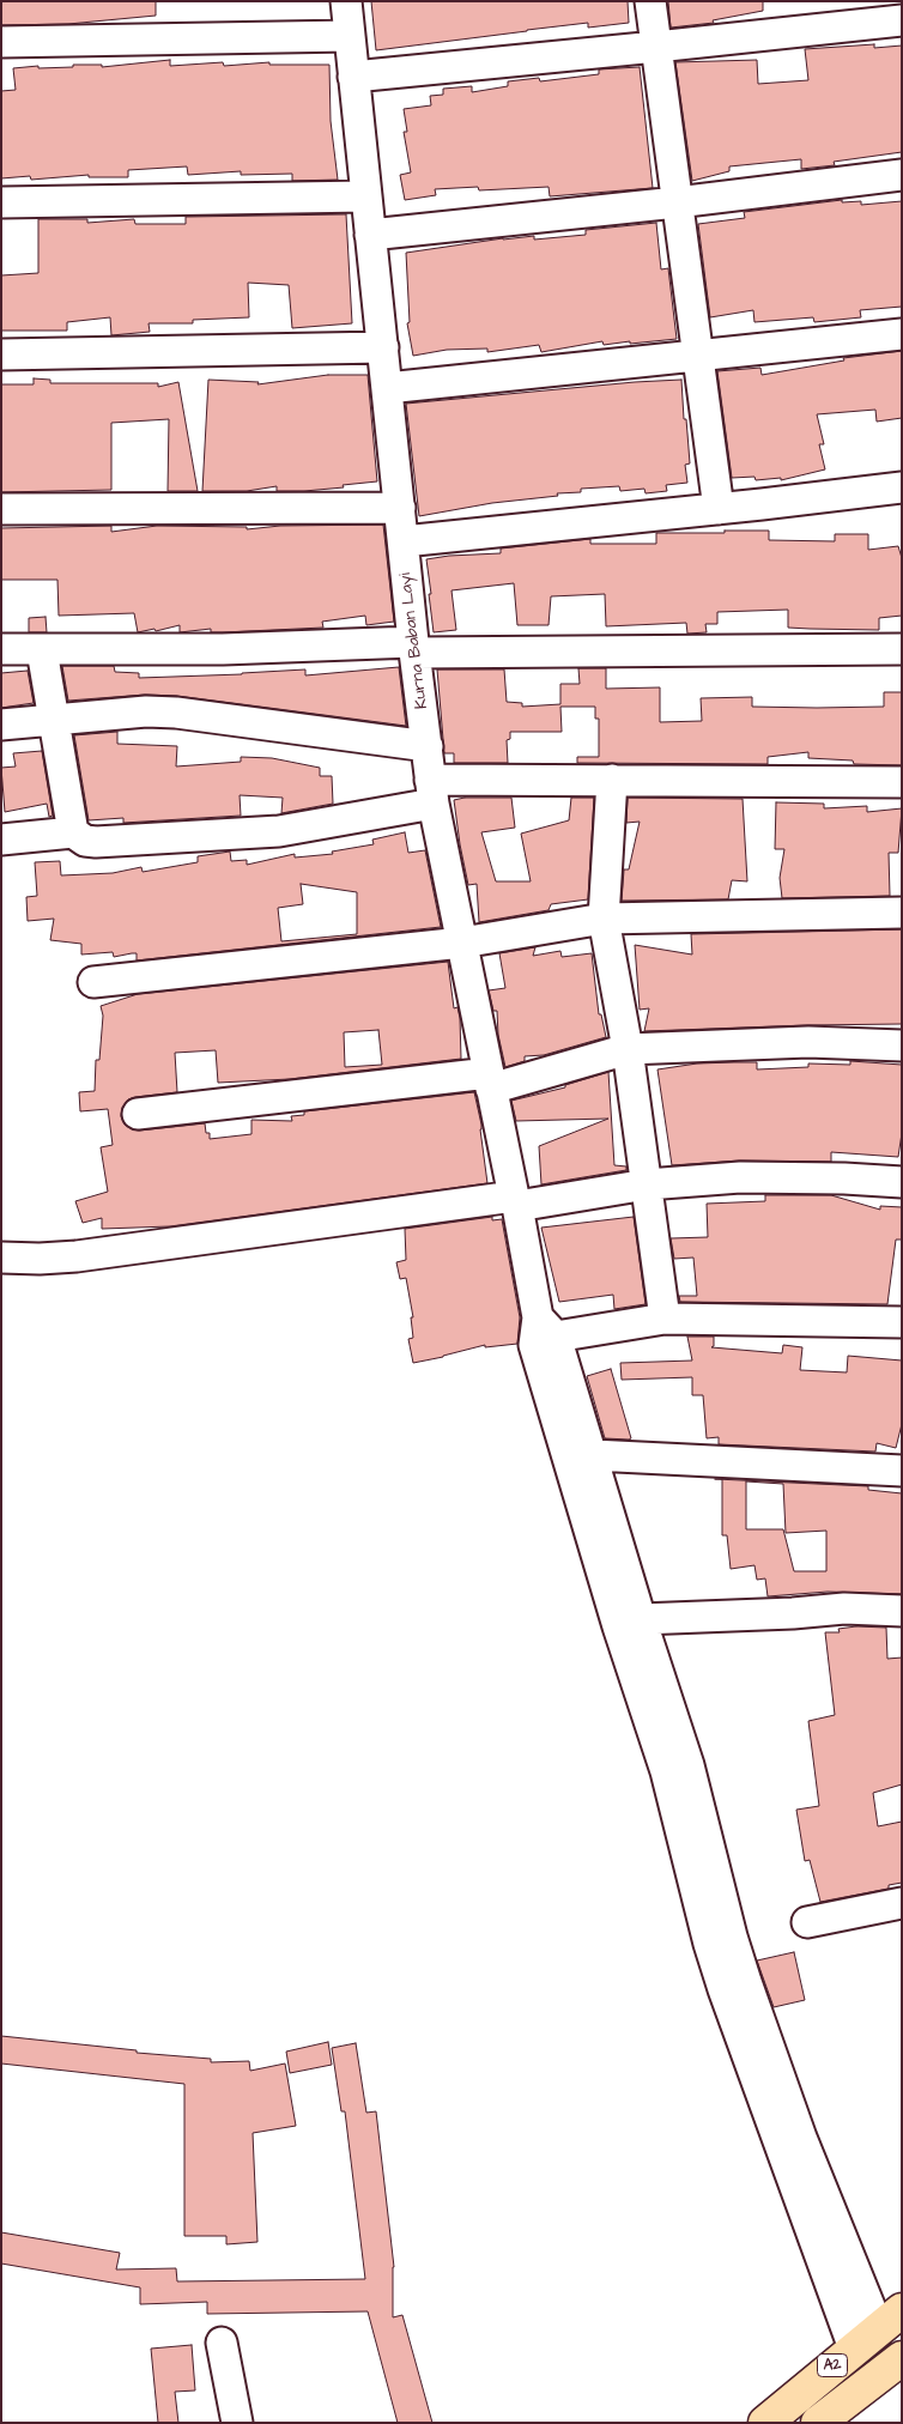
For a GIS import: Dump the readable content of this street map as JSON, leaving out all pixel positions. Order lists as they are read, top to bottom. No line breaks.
{"streets":{"highway":["A2"],"street":["Kurna Baban Layi"]}}
